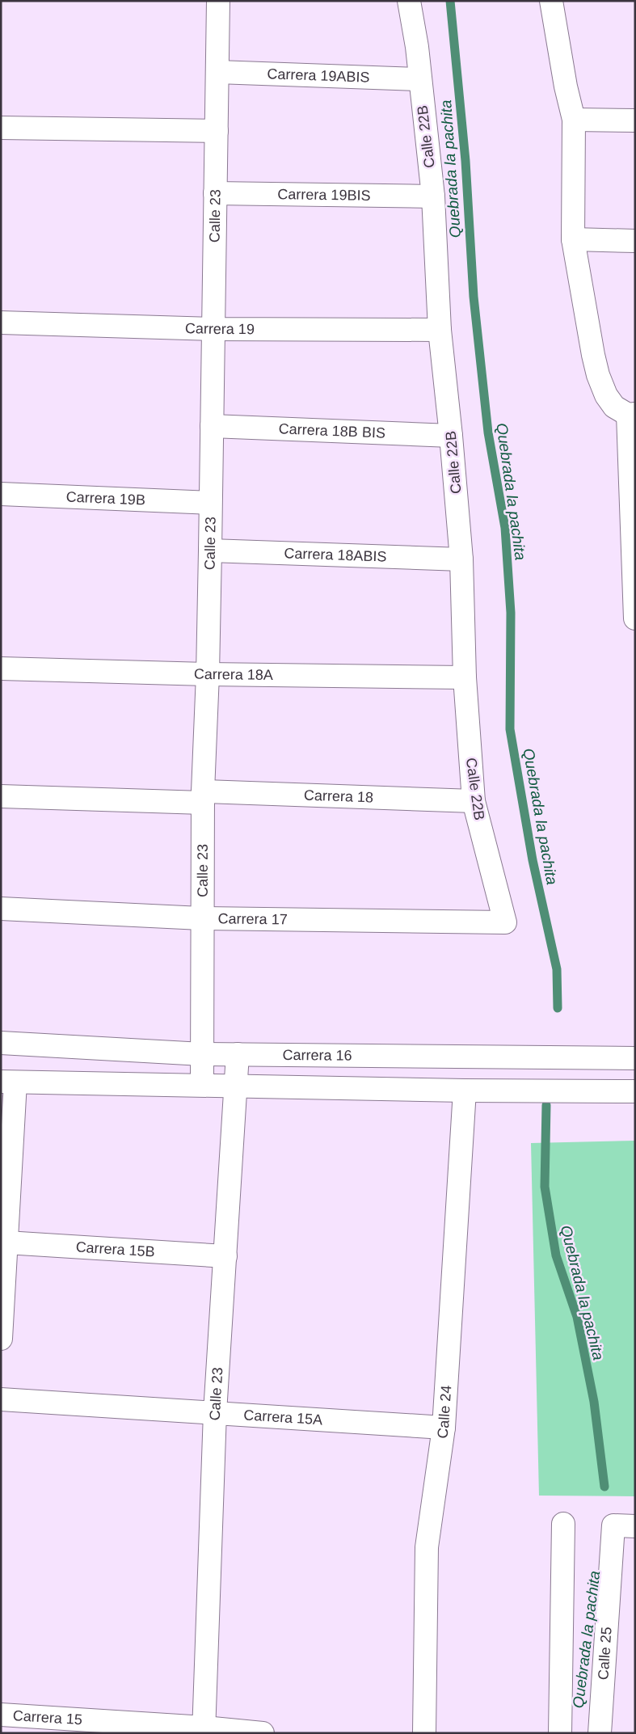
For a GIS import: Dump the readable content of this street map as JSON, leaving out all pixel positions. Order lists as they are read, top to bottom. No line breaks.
{"streets":{"street":["Carrera 19ABIS","Calle 22B","Carrera 19BIS","Calle 23","Carrera 19","Carrera 18B BIS","Carrera 19B","Carrera 18ABIS","Carrera 18A","Carrera 18","Carrera 17","Carrera 16","Carrera 15B","Calle 24","Carrera 15A","Calle 25","Carrera 15"]},"crossings":[["Carrera 19ABIS","Calle 22B"],["Carrera 19ABIS","Calle 23"],["Calle 22B","Carrera 19BIS"],["Calle 22B","Carrera 19"],["Calle 22B","Carrera 18B BIS"],["Calle 22B","Carrera 18ABIS"],["Calle 22B","Carrera 18A"],["Calle 22B","Carrera 18"],["Calle 22B","Carrera 17"],["Carrera 19BIS","Calle 23"],["Calle 23","Carrera 19"],["Calle 23","Carrera 18B BIS"],["Calle 23","Carrera 19B"],["Calle 23","Carrera 18ABIS"],["Calle 23","Carrera 18A"],["Calle 23","Carrera 18"],["Calle 23","Carrera 17"],["Calle 23","Carrera 16"],["Calle 23","Carrera 15B"],["Calle 23","Carrera 15A"],["Calle 23","Carrera 15"],["Calle 24","Carrera 15A"]],"water":["Quebrada la pachita"]}
